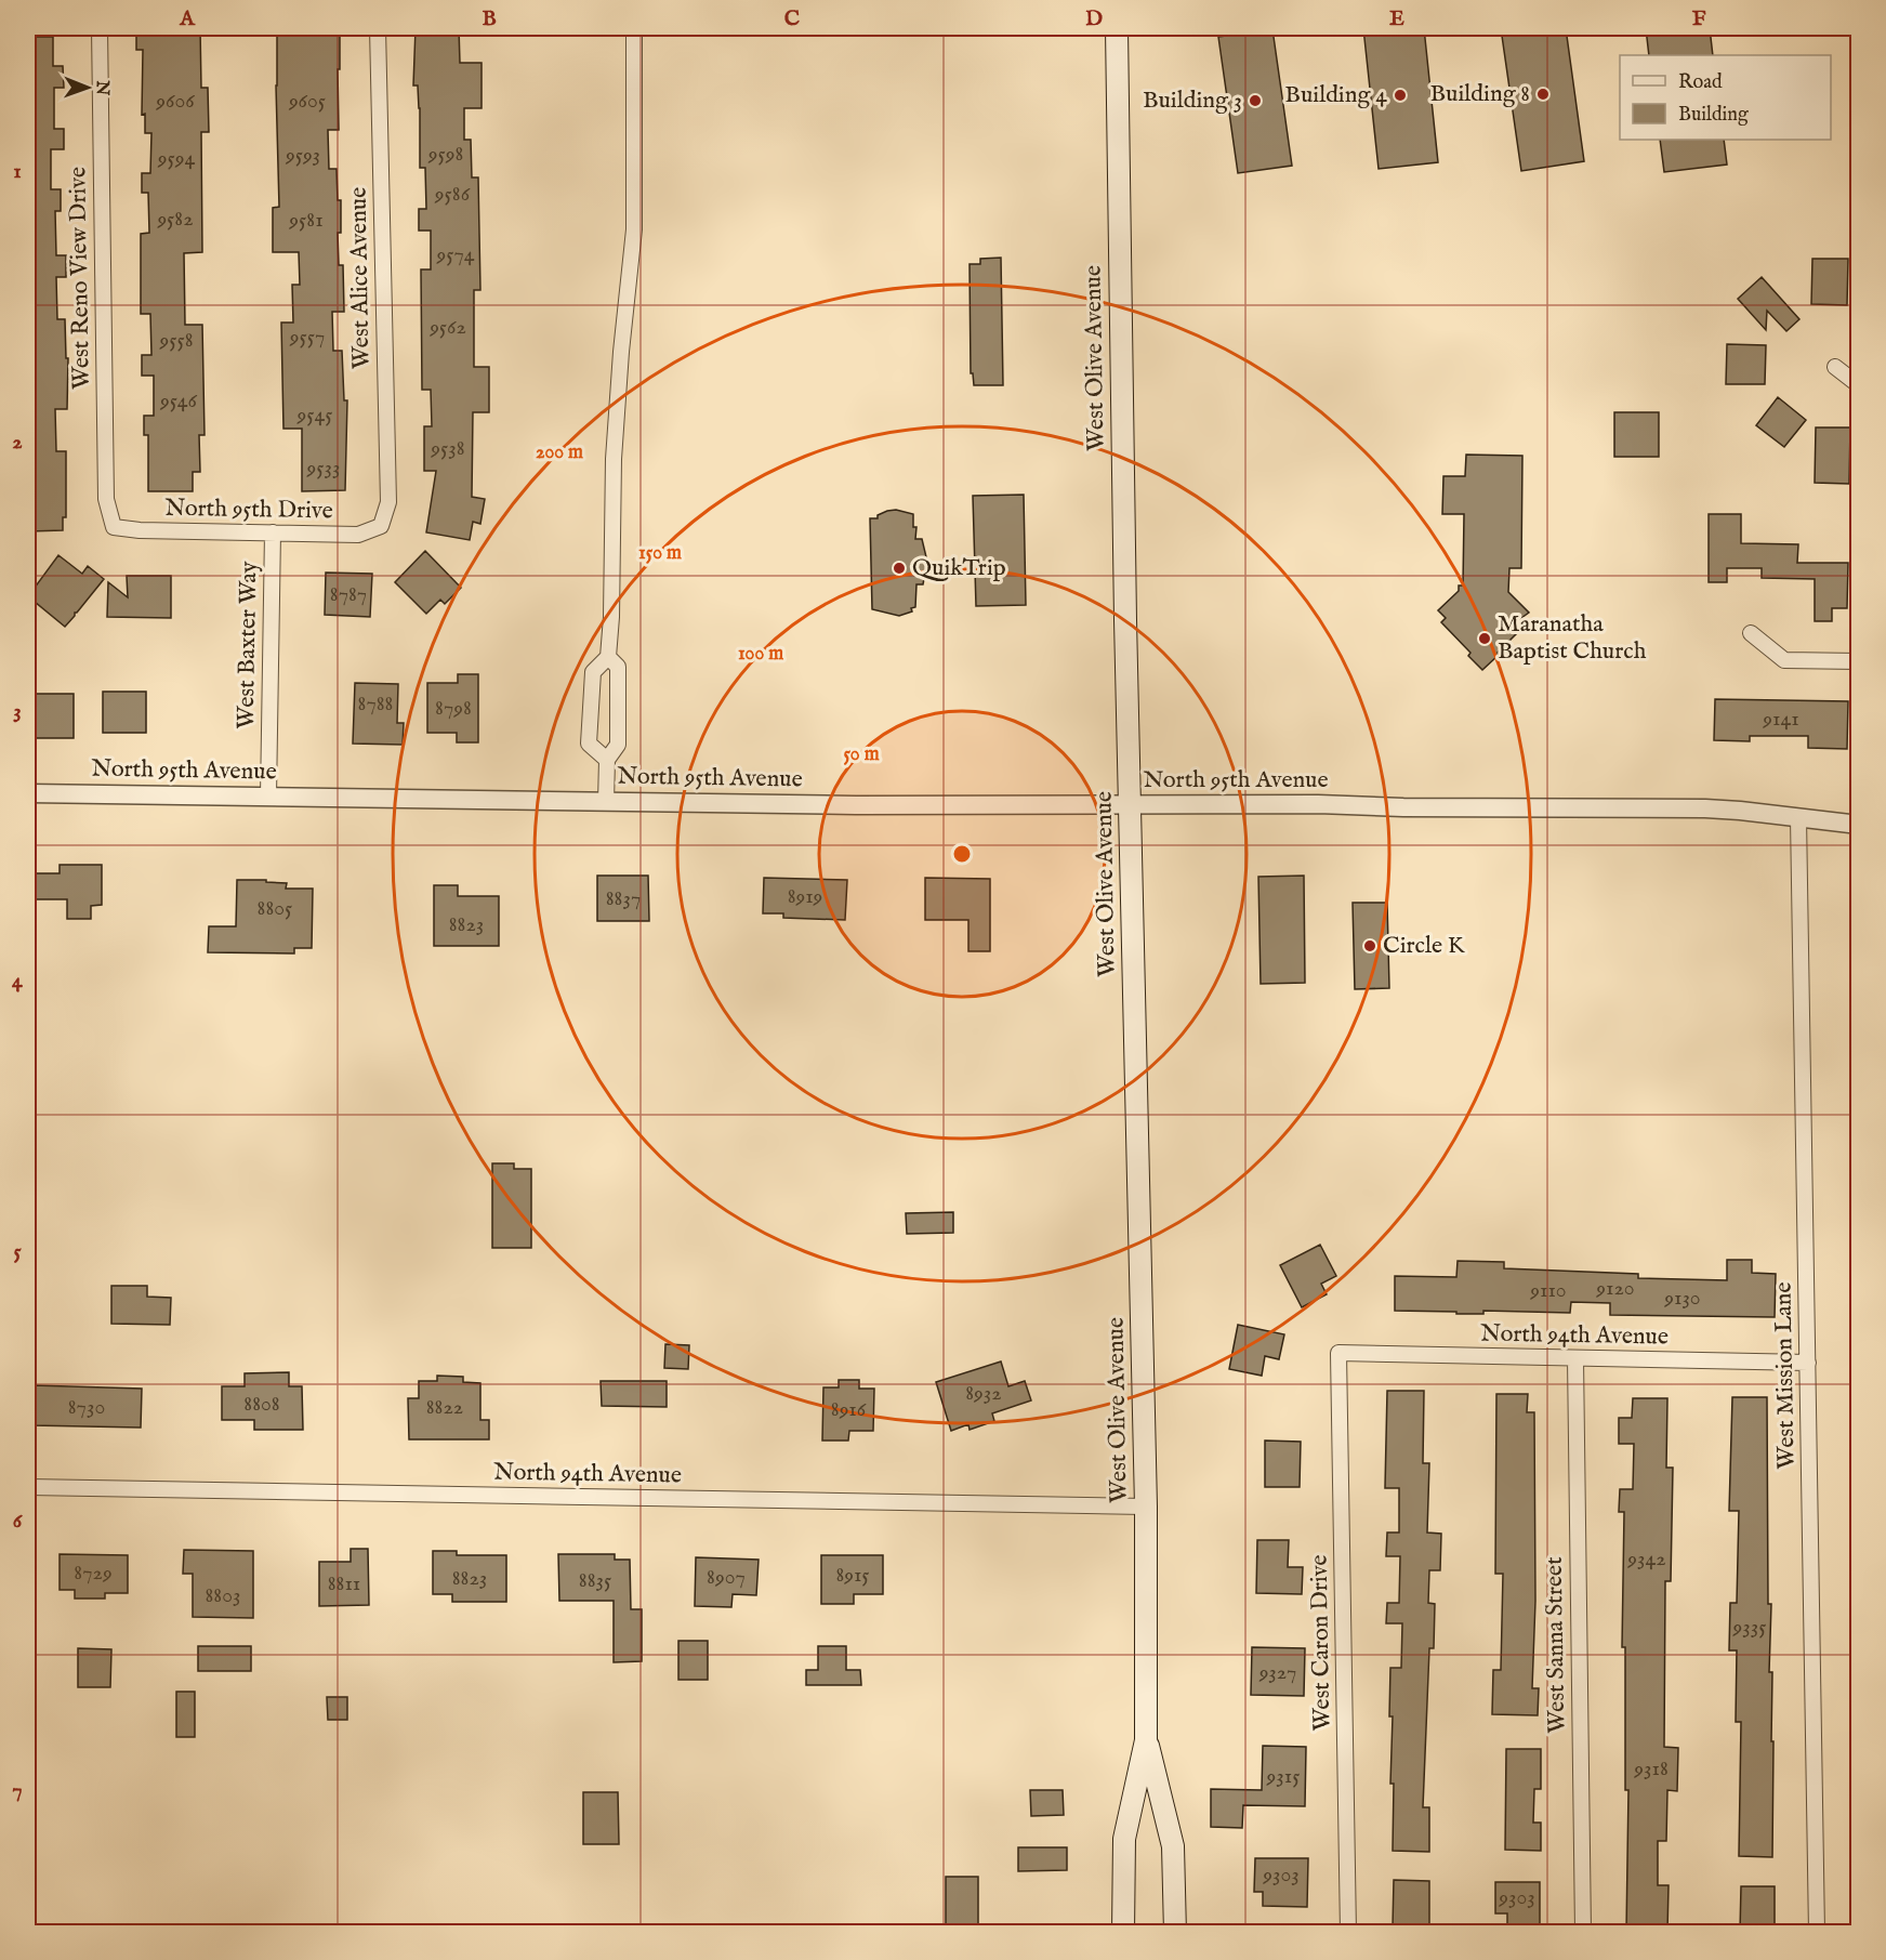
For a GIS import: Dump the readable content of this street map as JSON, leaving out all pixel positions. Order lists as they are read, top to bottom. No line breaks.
{"streets":{"main road":["West Olive Avenue"],"street":["West Reno View Drive","West Alice Avenue","North 95th Drive","West Baxter Way","North 95th Avenue","North 94th Avenue","West Mission Lane","West Caron Drive","West Sanna Street"]},"crossings":[["West Reno View Drive","North 95th Drive"],["West Alice Avenue","North 95th Drive"],["West Olive Avenue","North 95th Avenue"],["West Olive Avenue","North 94th Avenue"],["North 95th Drive","West Baxter Way"],["West Baxter Way","North 95th Avenue"],["North 95th Avenue","West Mission Lane"],["North 94th Avenue","West Mission Lane"],["North 94th Avenue","West Caron Drive"],["North 94th Avenue","West Sanna Street"]],"places":["Building 8","Building 4","Building 3","QuikTrip","Maranatha Baptist Church","Circle K"],"house_numbers":["9606","9605","9598","9593","9594","9586","9582","9581","9574","9562","9557","9558","9546","9545","9538","9533","8787","8788","8798","9141","8919","8837","8805","8823","9120","9110","9130","8932","8808","8730","8822","8916","9342","8729","8915","8907","8823","8835","8811","8803","9335","9327","9318","9315","9303","9303"],"legend":["Road","Building"],"north":"right","grid":{"columns":["A","B","C","D","E","F"],"rows":["1","2","3","4","5","6","7"]},"rings":["200 m","150 m","100 m","50 m"]}
